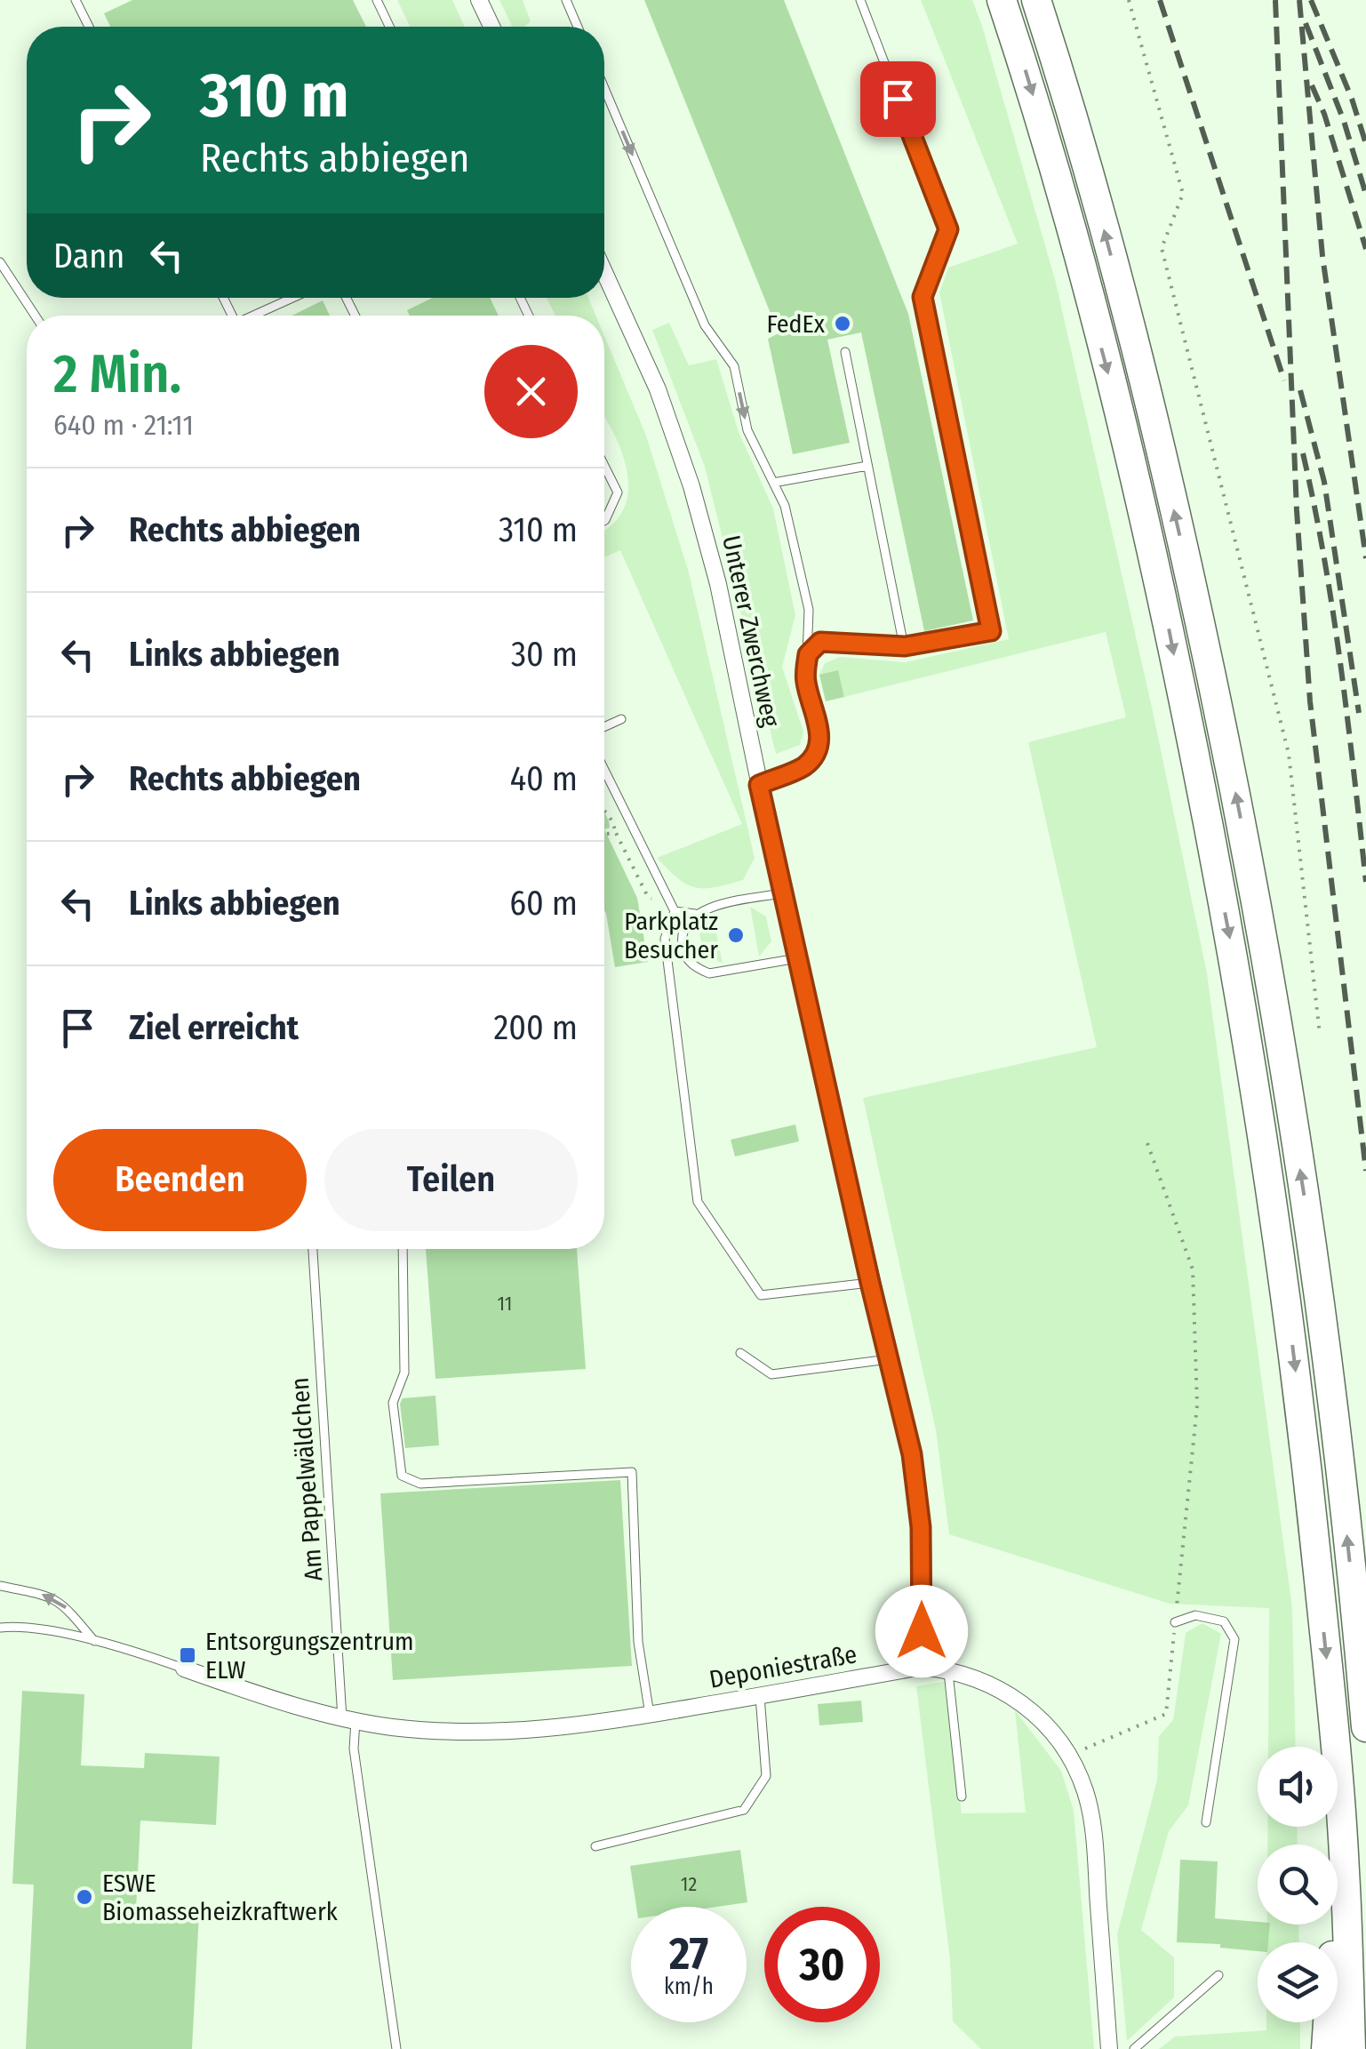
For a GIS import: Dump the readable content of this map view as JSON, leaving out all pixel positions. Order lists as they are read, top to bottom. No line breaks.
{"streets":{"street":["Unterer Zwerchweg","Deponiestraße"],"lane":["Am Pappelwäldchen"]},"crossings":[["Unterer Zwerchweg","Deponiestraße"],["Am Pappelwäldchen","Deponiestraße"]],"places":{"other":["FedEx","Parkplatz Besucher","ESWE Biomasseheizkraftwerk"],"transit":["Entsorgungszentrum ELW"]},"house_numbers":["11","12"],"page":{"turn":["310 m","Rechts abbiegen"],"then":"Dann","heading":["2 Min.","640 m · 21:11"],"list":[{"name":"Rechts abbiegen","value":"310 m"},{"name":"Links abbiegen","value":"30 m"},{"name":"Rechts abbiegen","value":"40 m"},{"name":"Links abbiegen","value":"60 m"},{"name":"Ziel erreicht","value":"200 m"}],"buttons":["Beenden","Teilen"],"speed":"27 km/h","limit":"30"}}
